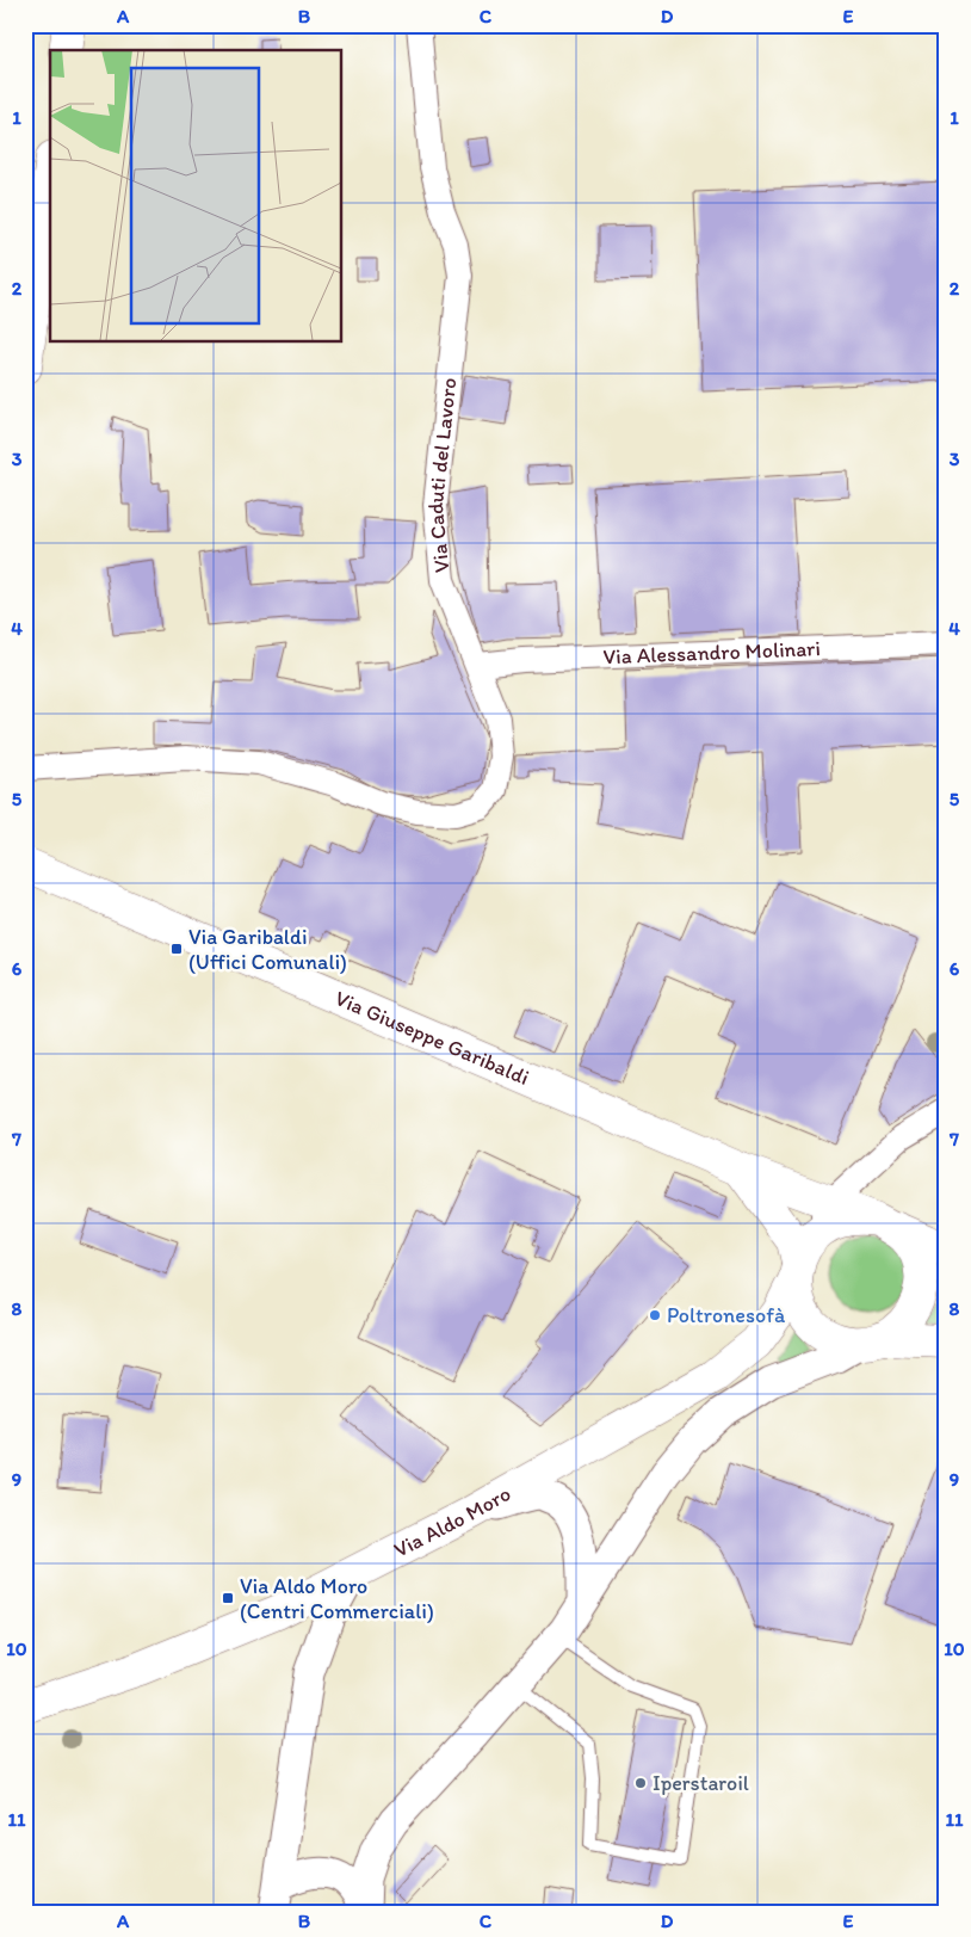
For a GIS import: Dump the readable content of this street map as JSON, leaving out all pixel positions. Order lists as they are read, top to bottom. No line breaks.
{"streets":{"main road":["Via Giuseppe Garibaldi","Via Aldo Moro"],"street":["Via Caduti del Lavoro","Via Alessandro Molinari"]},"crossings":[["Via Caduti del Lavoro","Via Alessandro Molinari"],["Via Giuseppe Garibaldi","Via Aldo Moro"]],"places":{"transit":["Via Garibaldi (Uffici Comunali)","Via Aldo Moro (Centri Commerciali)"],"other":["Poltronesofà","Iperstaroil"]},"grid":{"columns":["A","B","C","D","E"],"rows":["1","2","3","4","5","6","7","8","9","10","11"]}}
